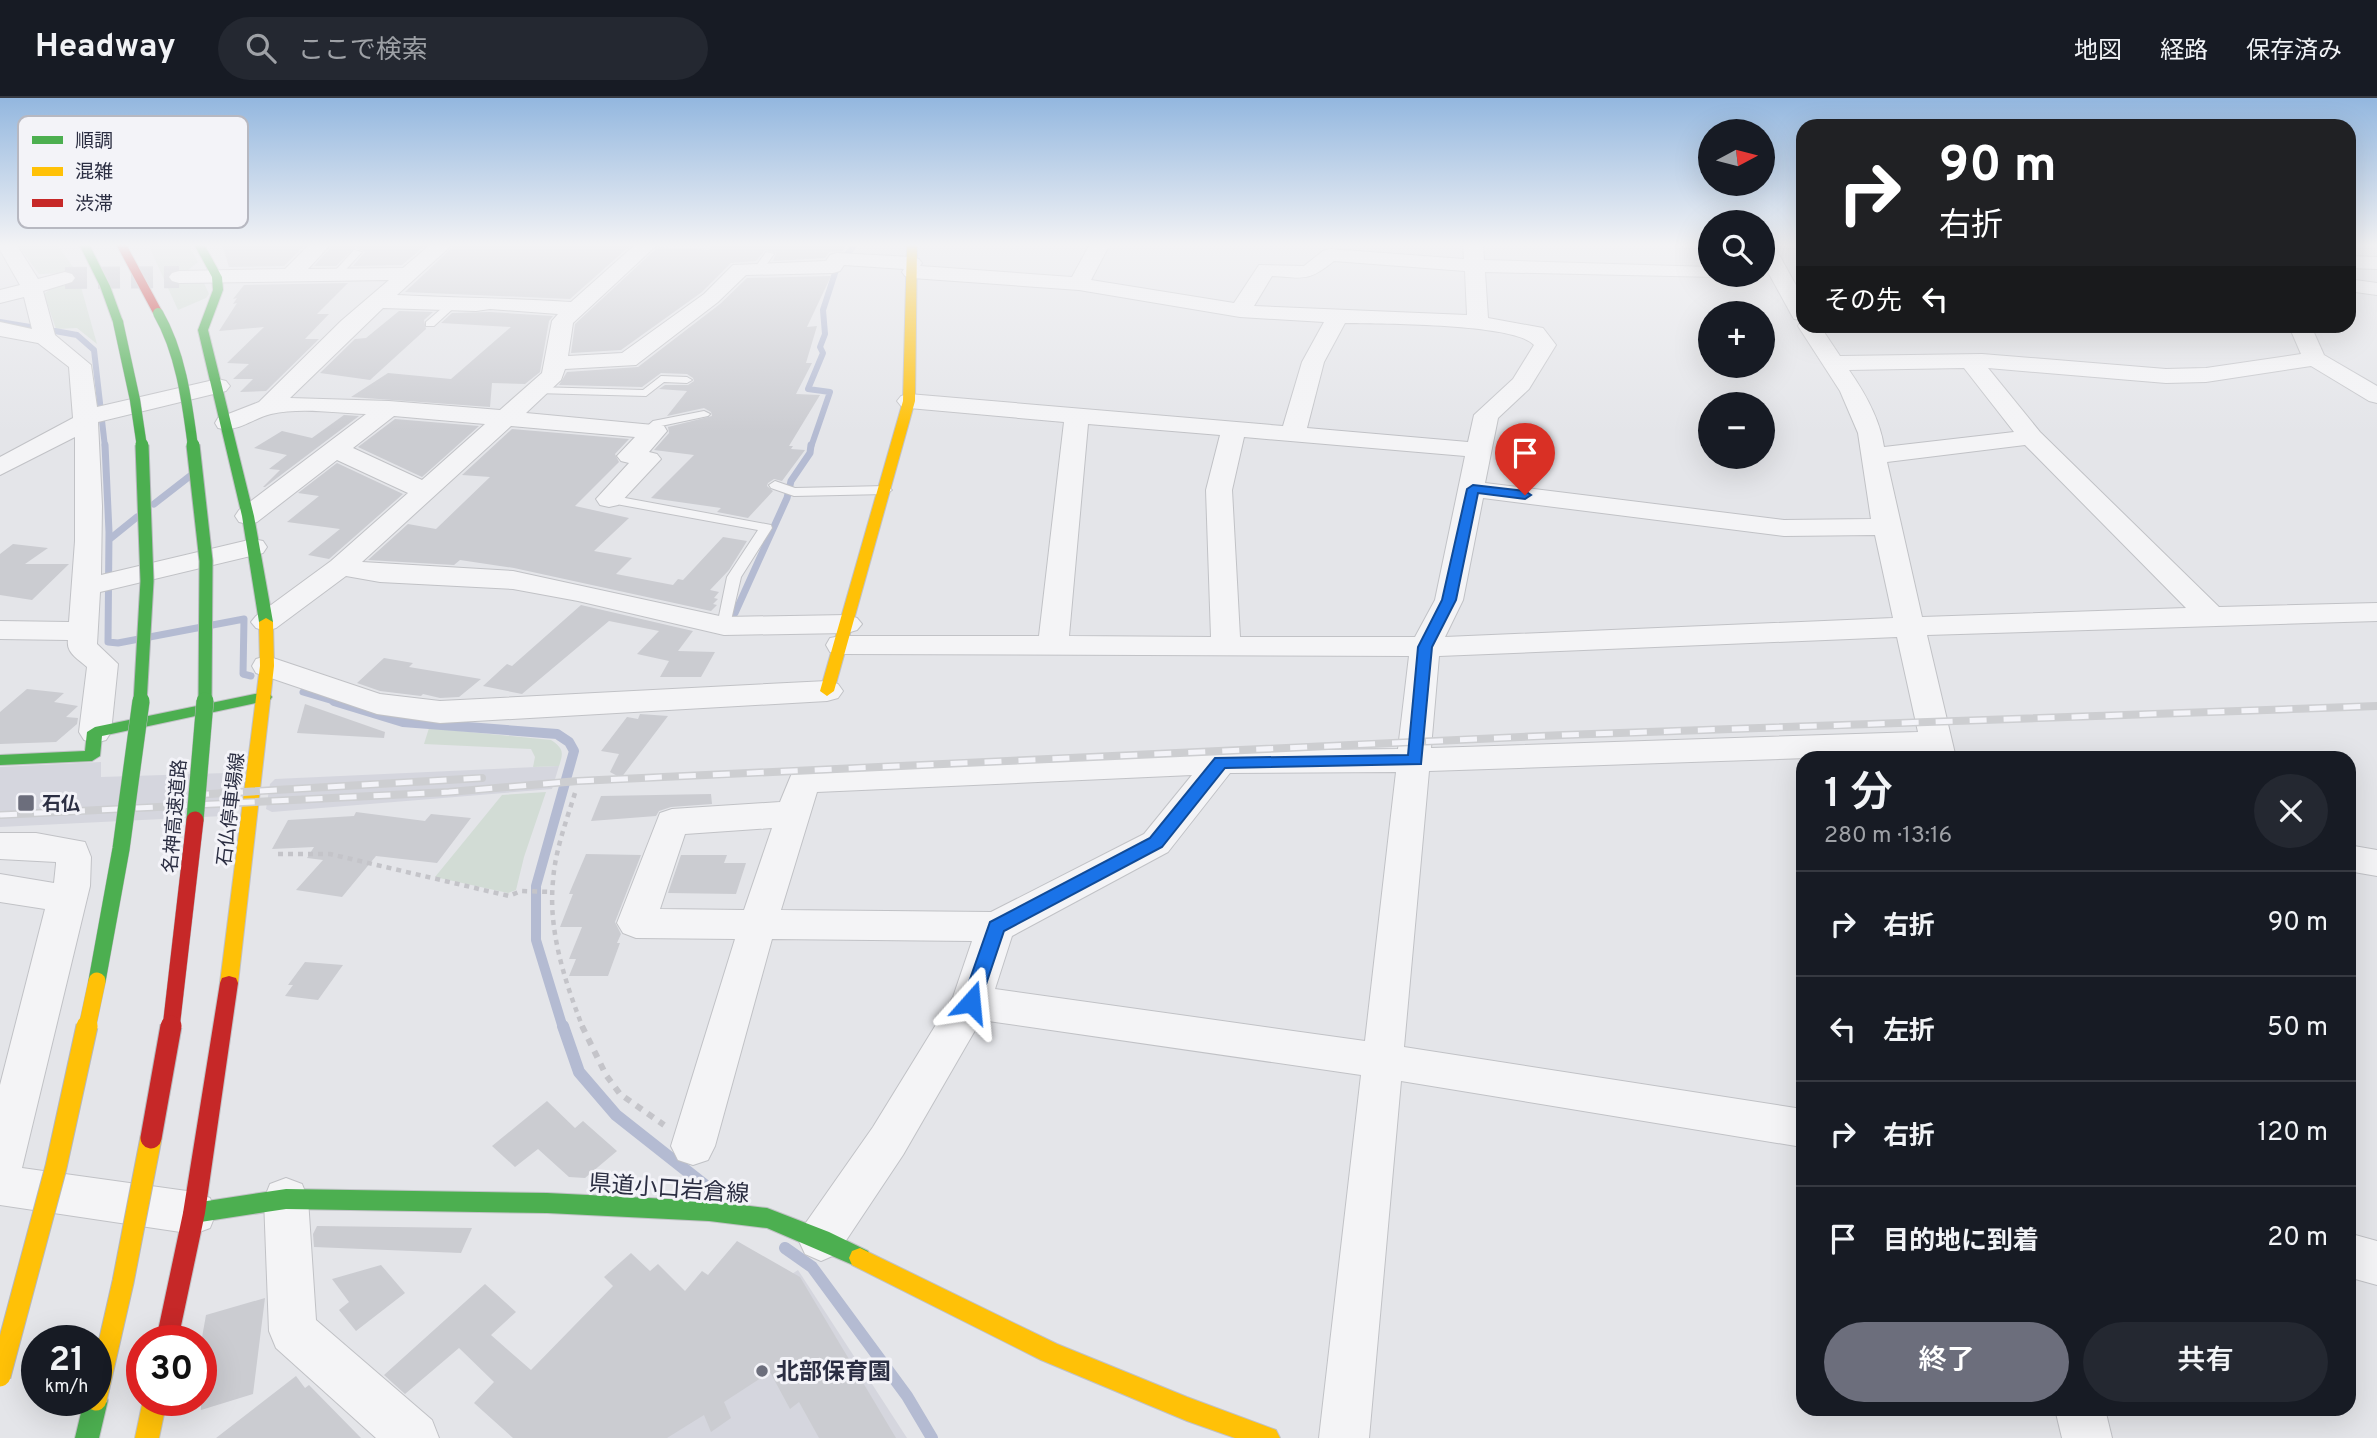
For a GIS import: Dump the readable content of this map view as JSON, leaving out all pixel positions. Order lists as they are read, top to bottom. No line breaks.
{"streets":{"main road":["石仏停車場線","名神高速道路","県道小口岩倉線"]},"crossings":[["石仏停車場線","県道小口岩倉線"]],"places":{"transit":["石仏"],"other":["北部保育園"]},"legend":["順調","混雑","渋滞"],"north":"right","page":{"header":"Headway","search":"ここで検索","nav":["地図","経路","保存済み"],"map_buttons":["+","−"],"turn":["90 m","右折"],"then":"その先","heading":["1 分","280 m · 13:16"],"list":[{"name":"右折","value":"90 m"},{"name":"左折","value":"50 m"},{"name":"右折","value":"120 m"},{"name":"目的地に到着","value":"20 m"}],"buttons":["終了","共有"],"speed":"21 km/h","limit":"30"}}
